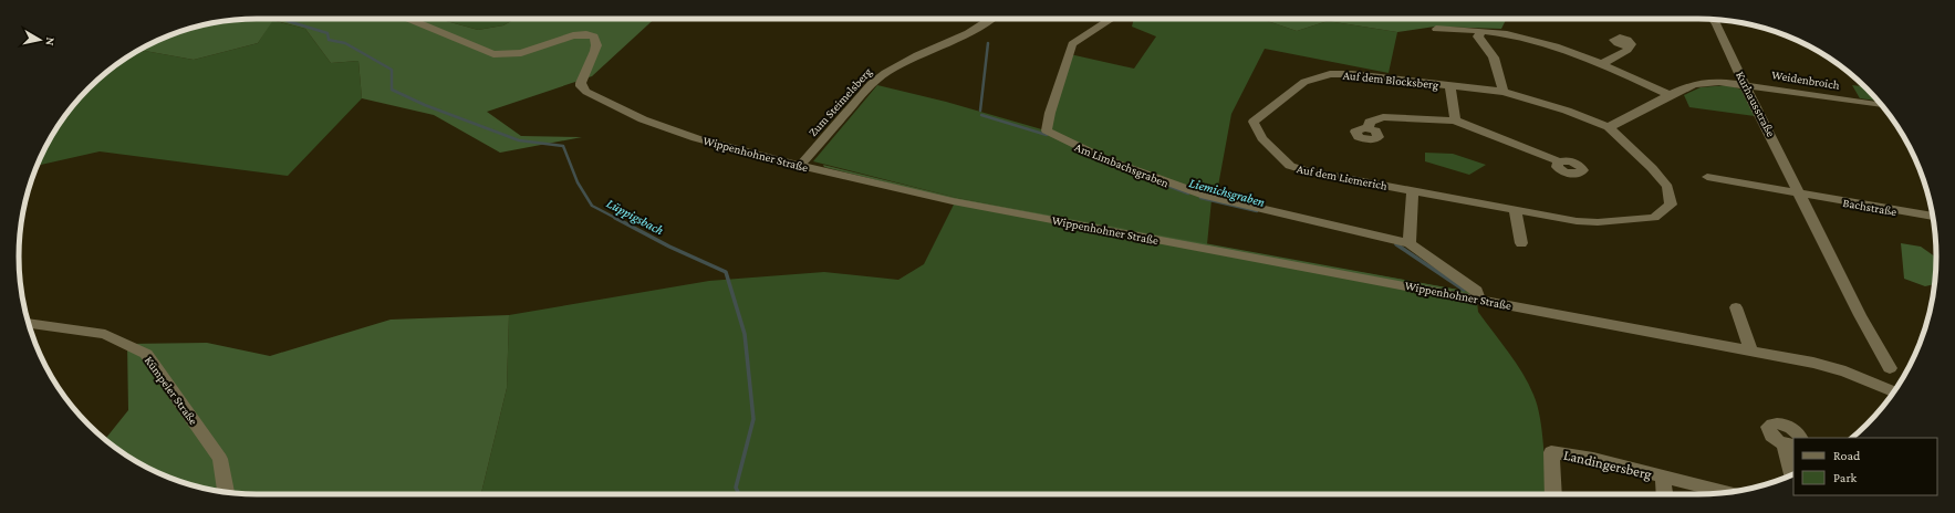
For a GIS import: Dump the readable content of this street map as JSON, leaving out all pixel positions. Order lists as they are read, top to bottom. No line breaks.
{"streets":{"street":["Auf dem Blocksberg","Weidenbroich","Zum Steimelsberg","Kurhausstraße","Wippenhohner Straße","Am Limbachsgraben","Auf dem Liemerich","Bachstraße","Kümpeler Straße","Landingersberg"]},"crossings":[["Auf dem Blocksberg","Auf dem Liemerich"],["Weidenbroich","Kurhausstraße"],["Zum Steimelsberg","Wippenhohner Straße"],["Kurhausstraße","Bachstraße"],["Wippenhohner Straße","Am Limbachsgraben"]],"water":["Liemichsgraben","Lüppigsbach"],"legend":["Road","Park"],"north":"right"}
